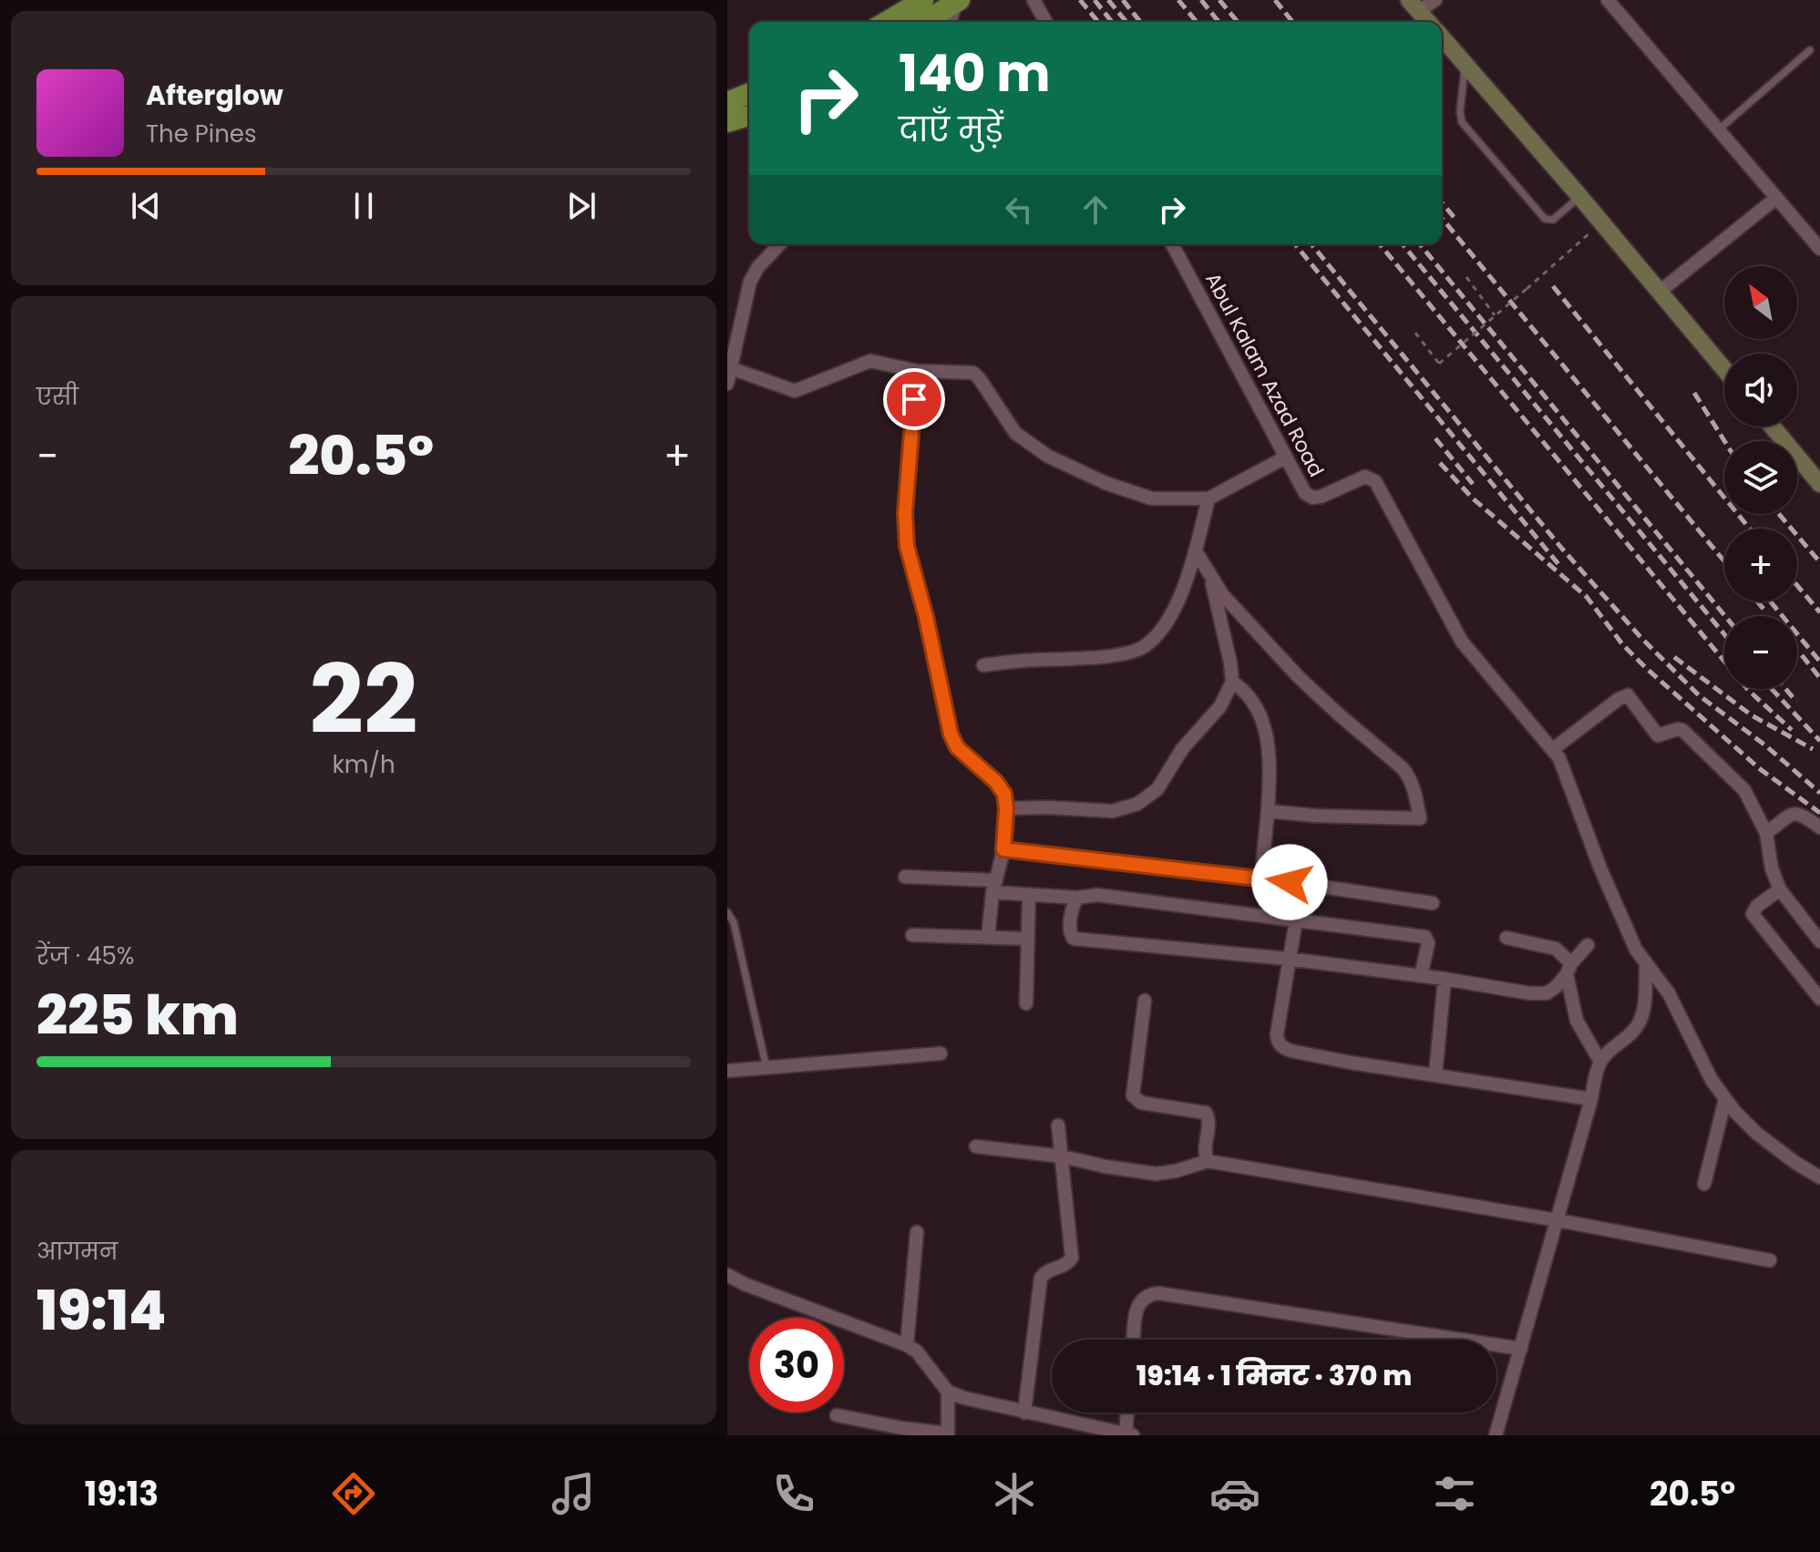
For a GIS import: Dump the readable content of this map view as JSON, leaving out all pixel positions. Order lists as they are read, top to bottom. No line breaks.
{"streets":{"street":["Abul Kalam Azad Road"]},"north":"top left","page":{"turn":["140 m","दाएँ मुड़ें"],"song":["Afterglow","The Pines"],"map_buttons":["+","−"],"tile":["एसी",["22","km/h"],["रेंज · 45%","225 km"],["आगमन","19:14"]],"heat":["−","20.5°","+"],"limit":"30","trip":"19:14 · 1 मिनट · 370 m","tabs":["19:13","20.5°"]}}
